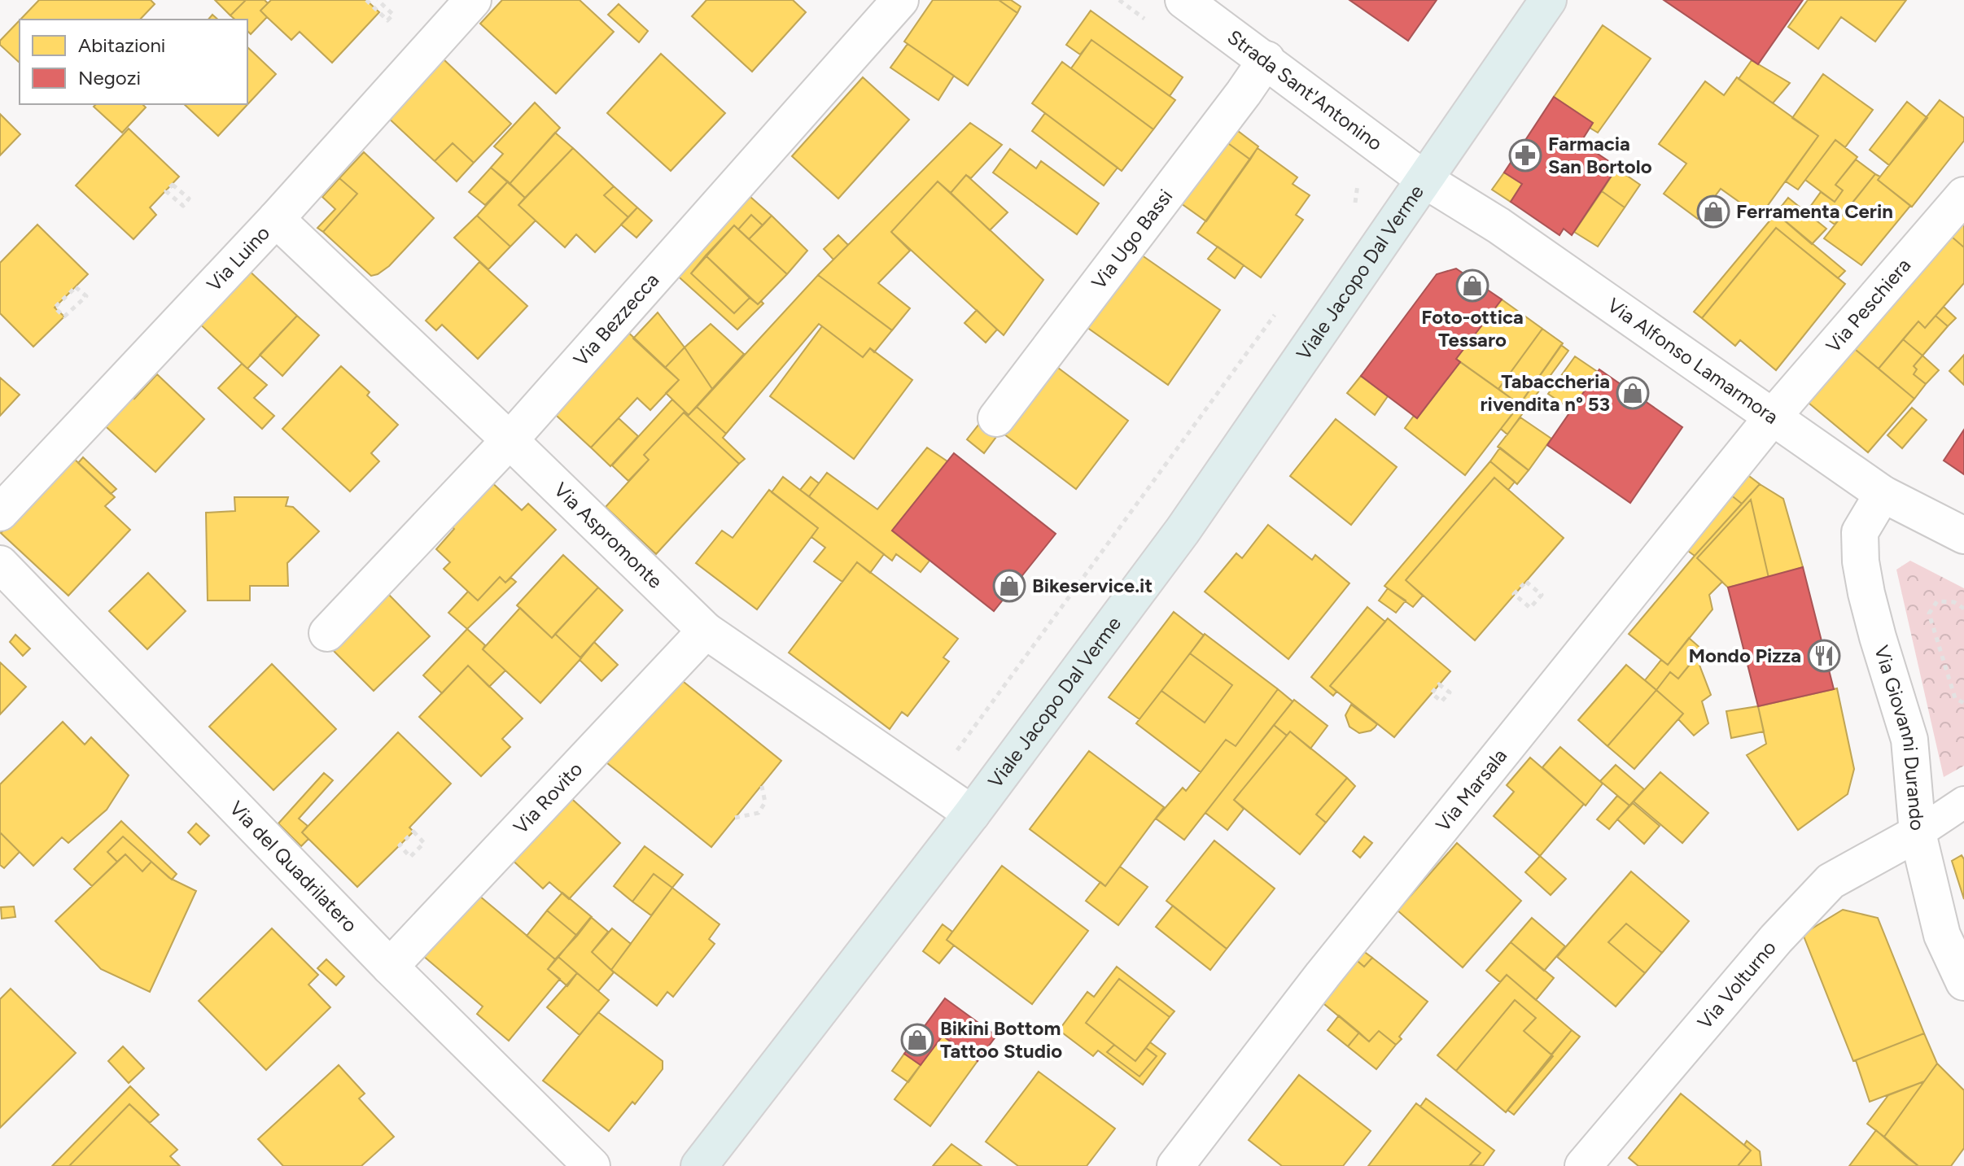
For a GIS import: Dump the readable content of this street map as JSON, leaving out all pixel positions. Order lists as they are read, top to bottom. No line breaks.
{"streets":{"main road":["Viale Jacopo Dal Verme"],"street":["Strada Sant'Antonino","Via Ugo Bassi","Via Luino","Via Peschiera","Via Bezzecca","Via Alfonso Lamarmora","Via Aspromonte","Via Giovanni Durando","Via Marsala","Via Rovito","Via del Quadrilatero","Via Volturno"]},"crossings":[["Strada Sant'Antonino","Via Ugo Bassi"],["Strada Sant'Antonino","Viale Jacopo Dal Verme"],["Strada Sant'Antonino","Via Alfonso Lamarmora"],["Via Luino","Via Aspromonte"],["Viale Jacopo Dal Verme","Via Alfonso Lamarmora"],["Viale Jacopo Dal Verme","Via Aspromonte"],["Via Peschiera","Via Alfonso Lamarmora"],["Via Peschiera","Via Marsala"],["Via Bezzecca","Via Aspromonte"],["Via Alfonso Lamarmora","Via Giovanni Durando"],["Via Alfonso Lamarmora","Via Marsala"],["Via Aspromonte","Via Rovito"],["Via Giovanni Durando","Via Volturno"],["Via Rovito","Via del Quadrilatero"]],"places":{"pharmacy":["Farmacia San Bortolo"],"shop":["Ferramenta Cerin","Foto-ottica Tessaro","Tabaccheria rivendita n° 53","Bikeservice.it","Bikini Bottom Tattoo Studio"],"restaurant":["Mondo Pizza"]},"legend":["Abitazioni","Negozi"]}
